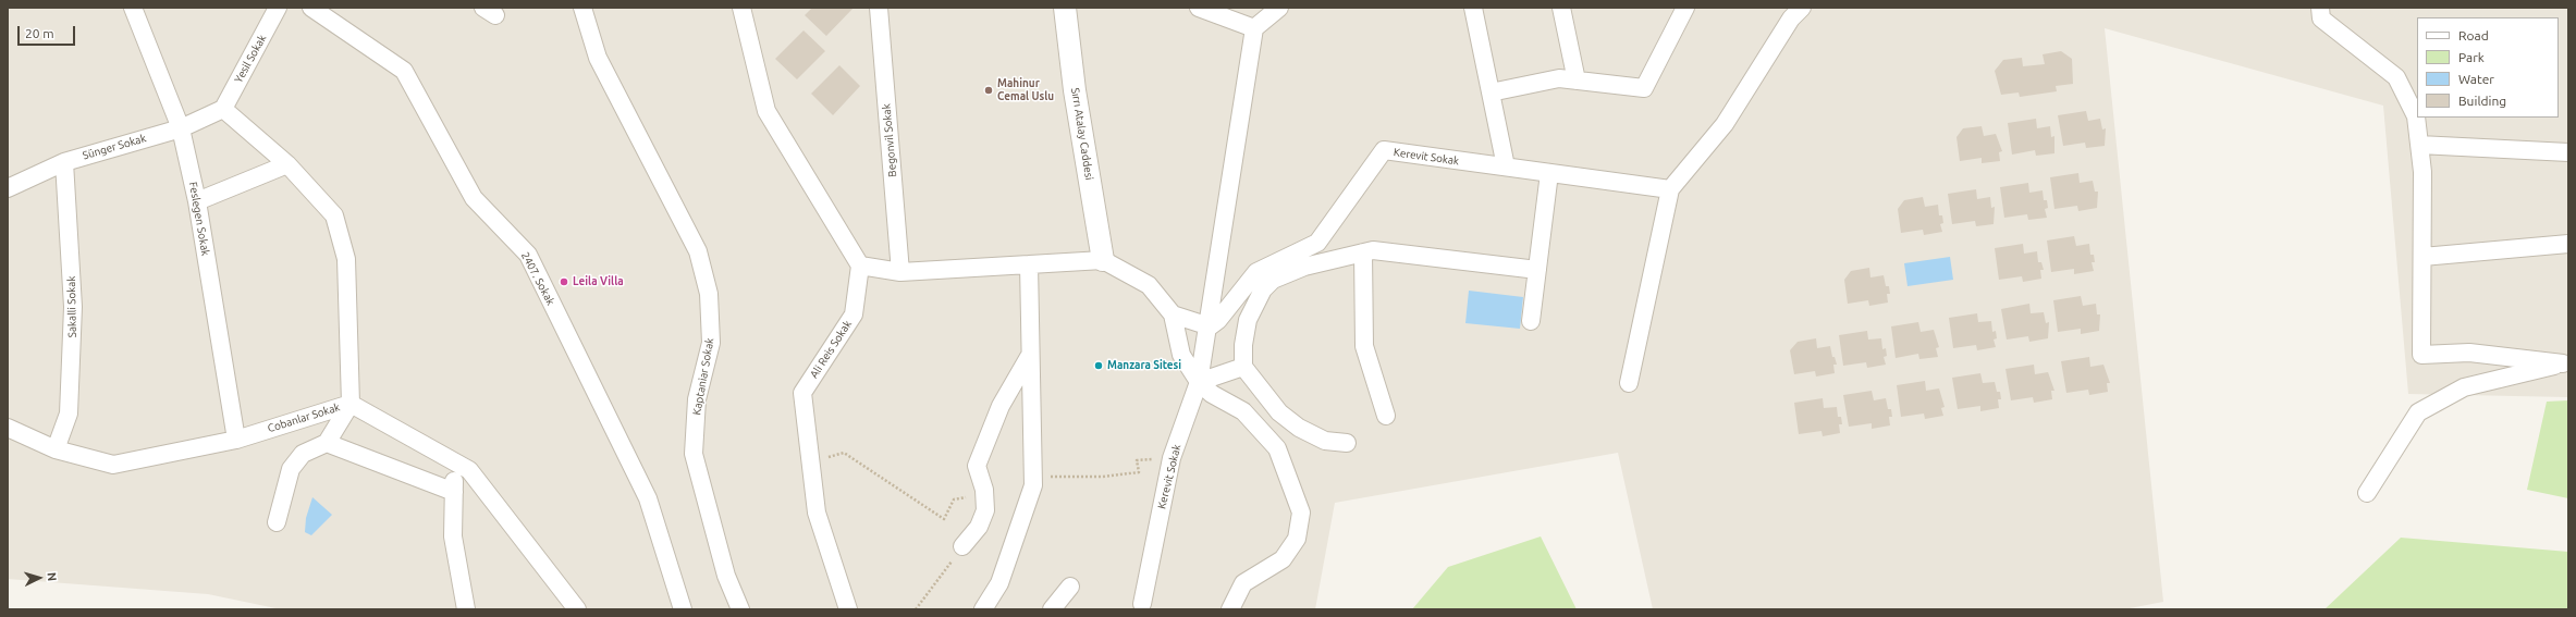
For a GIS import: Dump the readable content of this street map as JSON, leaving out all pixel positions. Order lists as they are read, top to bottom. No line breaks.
{"streets":{"street":["Yesil Sokak","Sırrı Atalay Caddesi","Begonvil Sokak","Sünger Sokak","Kerevit Sokak","Feslegen Sokak","2407. Sokak","Sakalli Sokak","Ali Reis Sokak","Kaptaniar Sokak","Cobanlar Sokak"]},"crossings":[["Yesil Sokak","Sünger Sokak"],["Sünger Sokak","Feslegen Sokak"],["Sünger Sokak","Sakalli Sokak"],["Feslegen Sokak","Cobanlar Sokak"],["Sakalli Sokak","Cobanlar Sokak"]],"places":["Mahinur Cemal Uslu","Leila Villa","Manzara Sitesi"],"legend":["Road","Park","Water","Building"],"scale_bar":"20 m","north":"right"}
